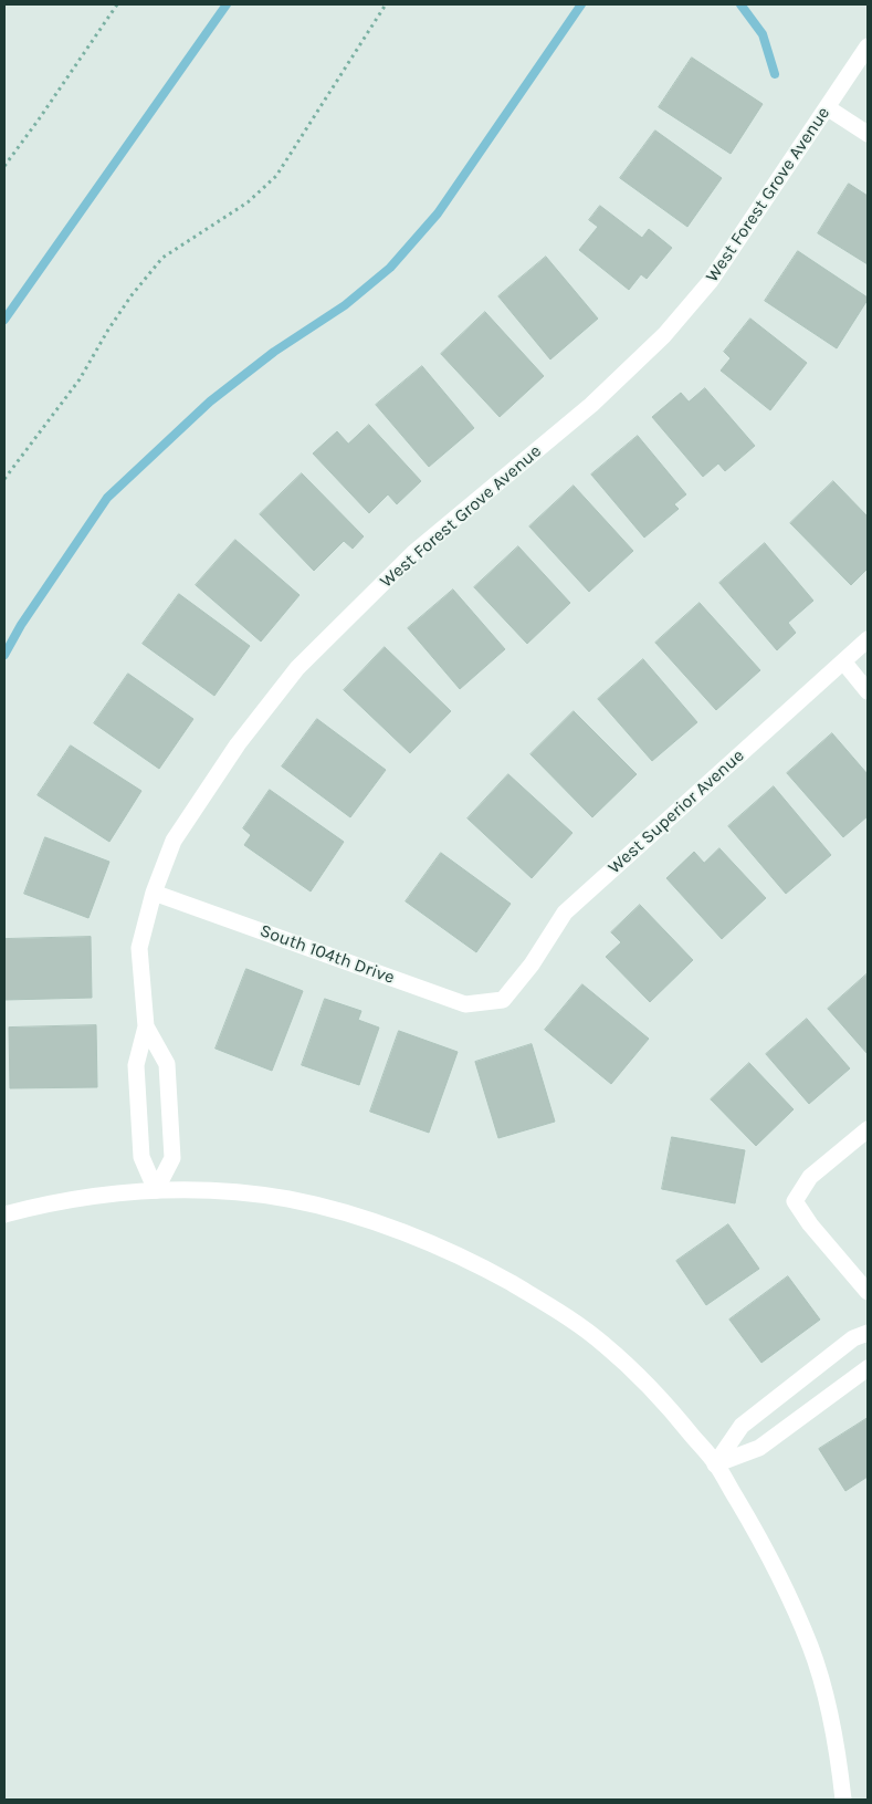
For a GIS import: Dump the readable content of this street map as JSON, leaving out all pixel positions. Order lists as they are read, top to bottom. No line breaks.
{"streets":{"street":["West Forest Grove Avenue","West Superior Avenue","South 104th Drive"]},"crossings":[["West Forest Grove Avenue","South 104th Drive"],["West Superior Avenue","South 104th Drive"]]}
